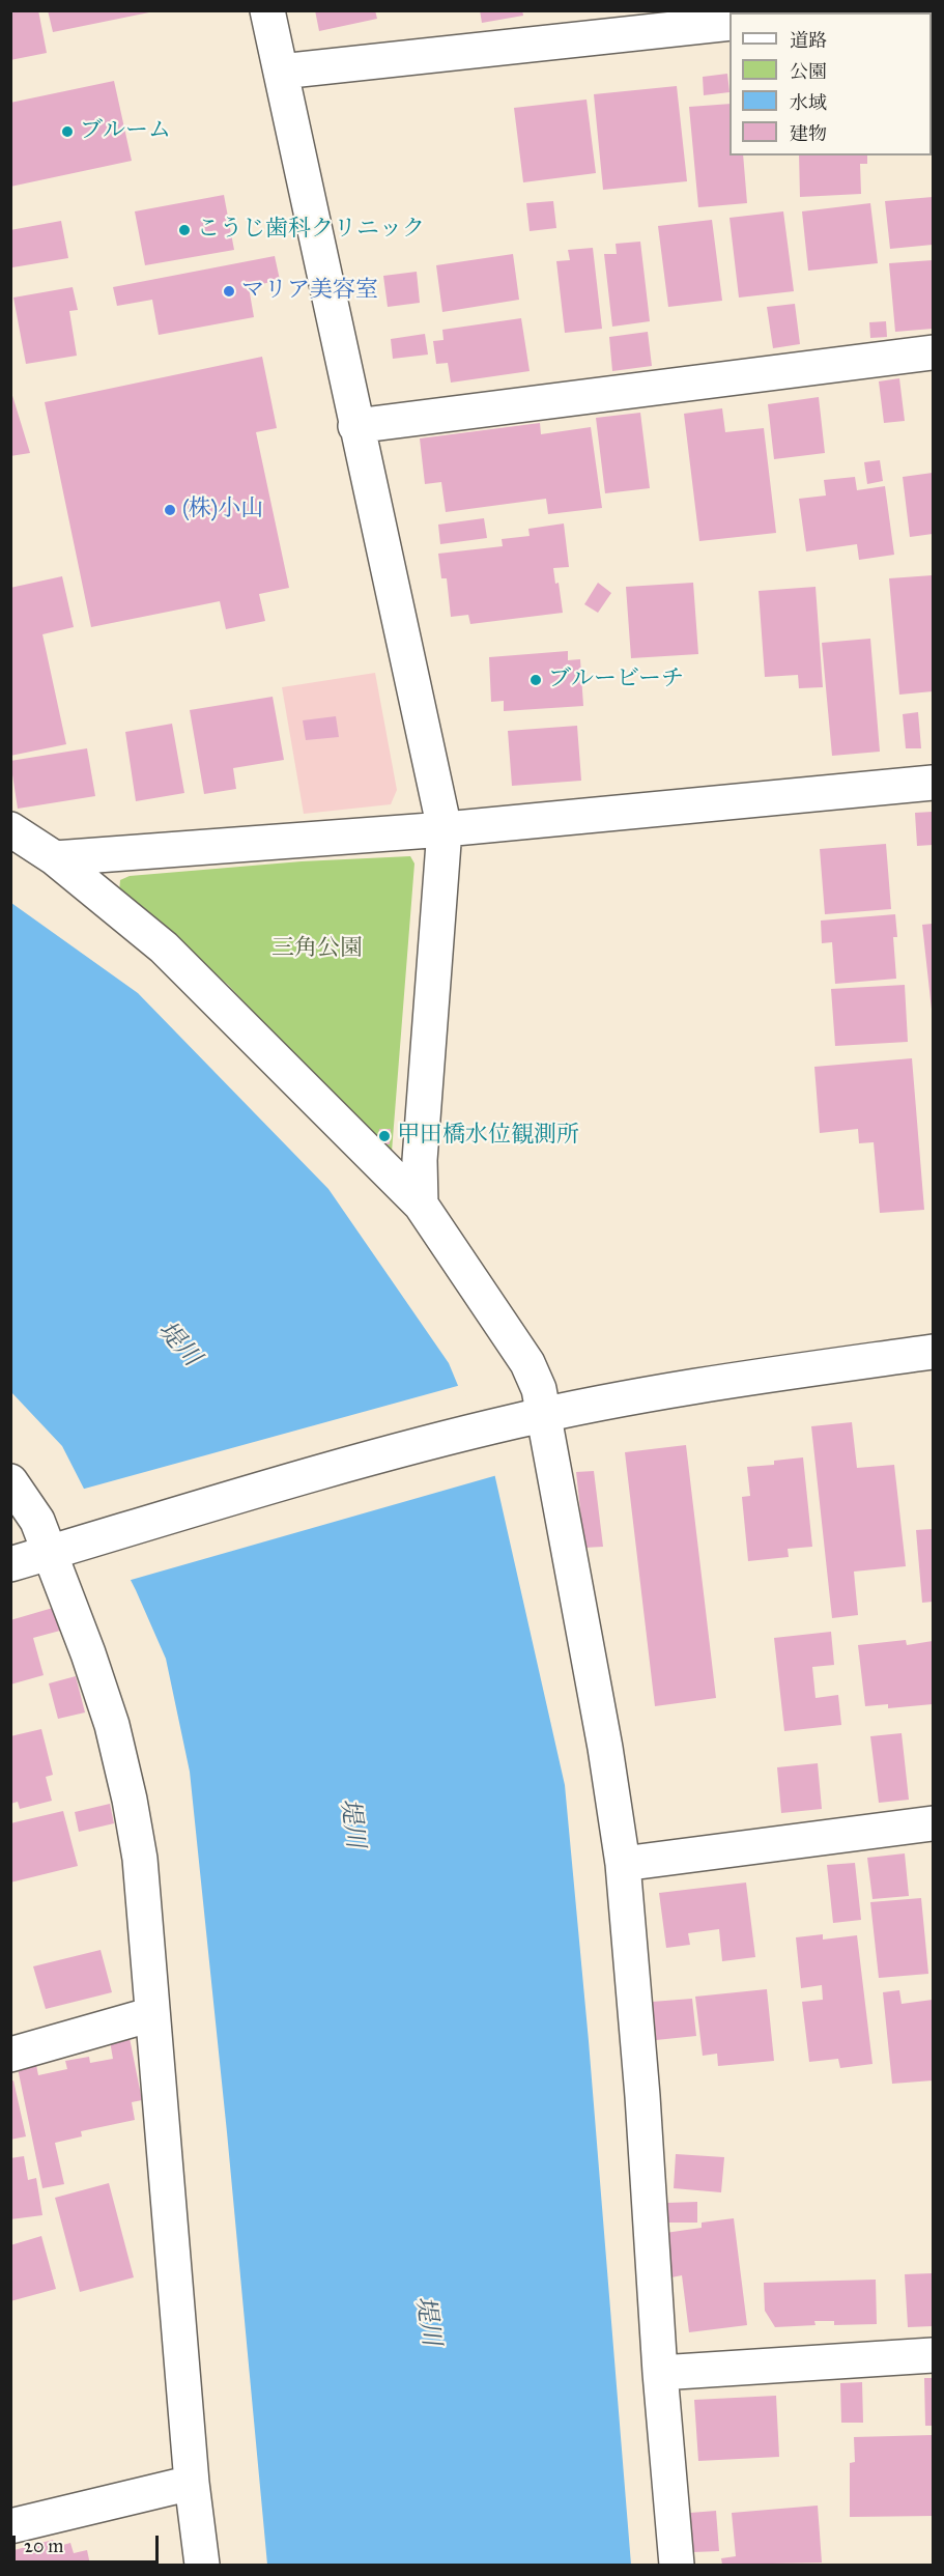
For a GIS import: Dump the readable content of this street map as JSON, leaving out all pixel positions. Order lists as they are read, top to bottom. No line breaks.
{"water":["堤川"],"parks":["三角公園"],"places":["ブルーム","こうじ歯科クリニック","マリア美容室","(株)小山","ブルービーチ","甲田橋水位観測所"],"legend":["道路","公園","水域","建物"],"scale_bar":"20 m"}
